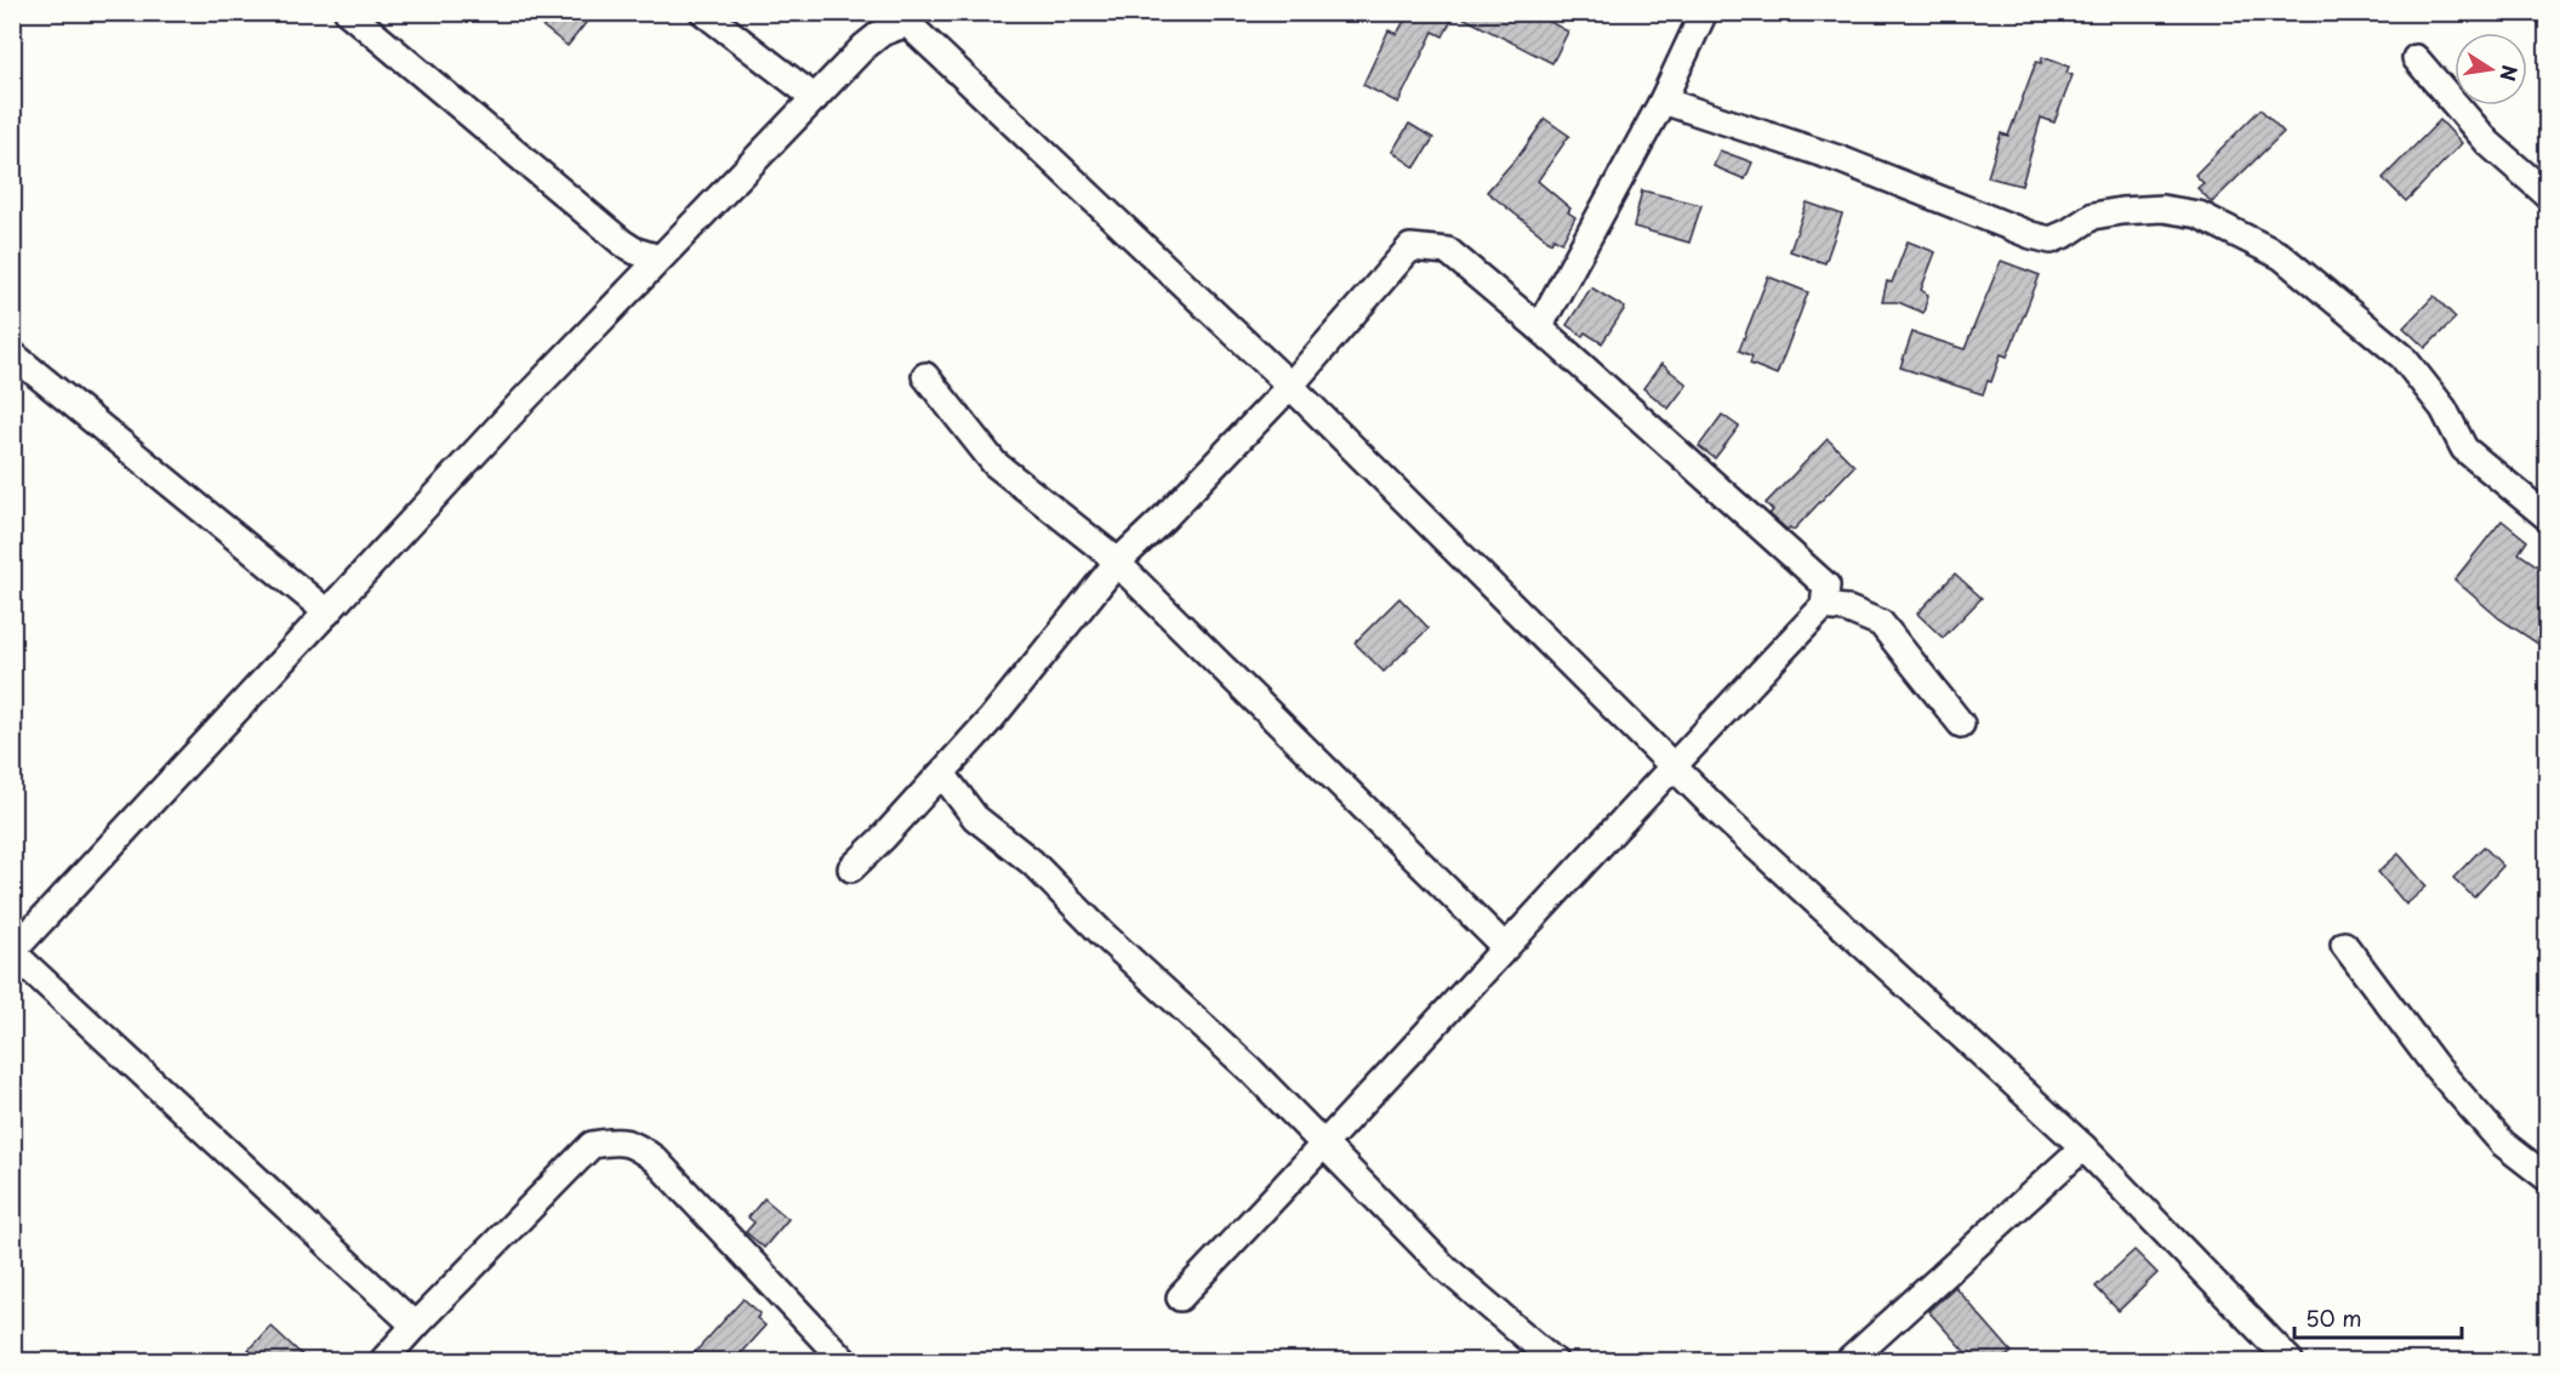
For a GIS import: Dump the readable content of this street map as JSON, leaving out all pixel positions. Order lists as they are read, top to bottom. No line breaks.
{"scale_bar":"50 m","north":"right"}
